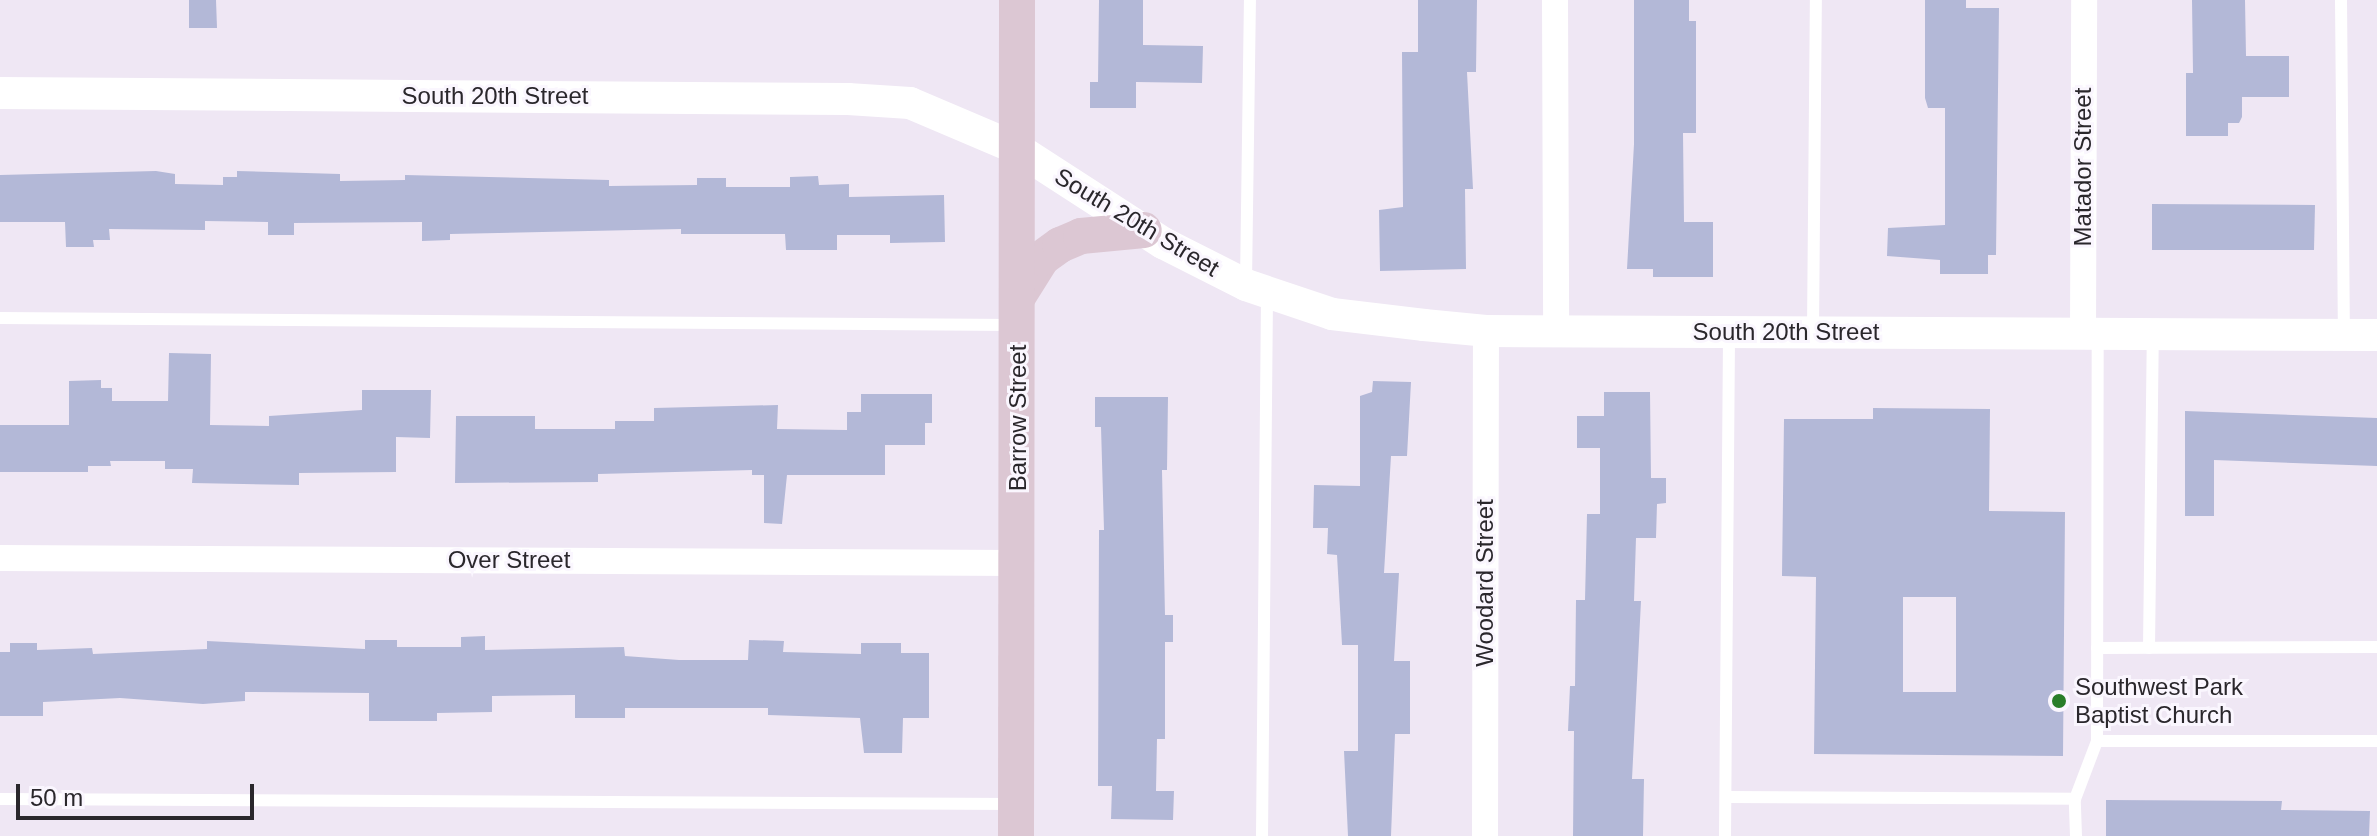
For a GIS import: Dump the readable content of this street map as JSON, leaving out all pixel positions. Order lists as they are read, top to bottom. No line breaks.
{"streets":{"main road":["Barrow Street"],"street":["South 20th Street","Matador Street","Over Street","Woodard Street"]},"crossings":[["South 20th Street","Matador Street"],["South 20th Street","Barrow Street"],["South 20th Street","Woodard Street"],["Barrow Street","Over Street"]],"places":["Southwest Park Baptist Church"],"scale_bar":"50 m"}
